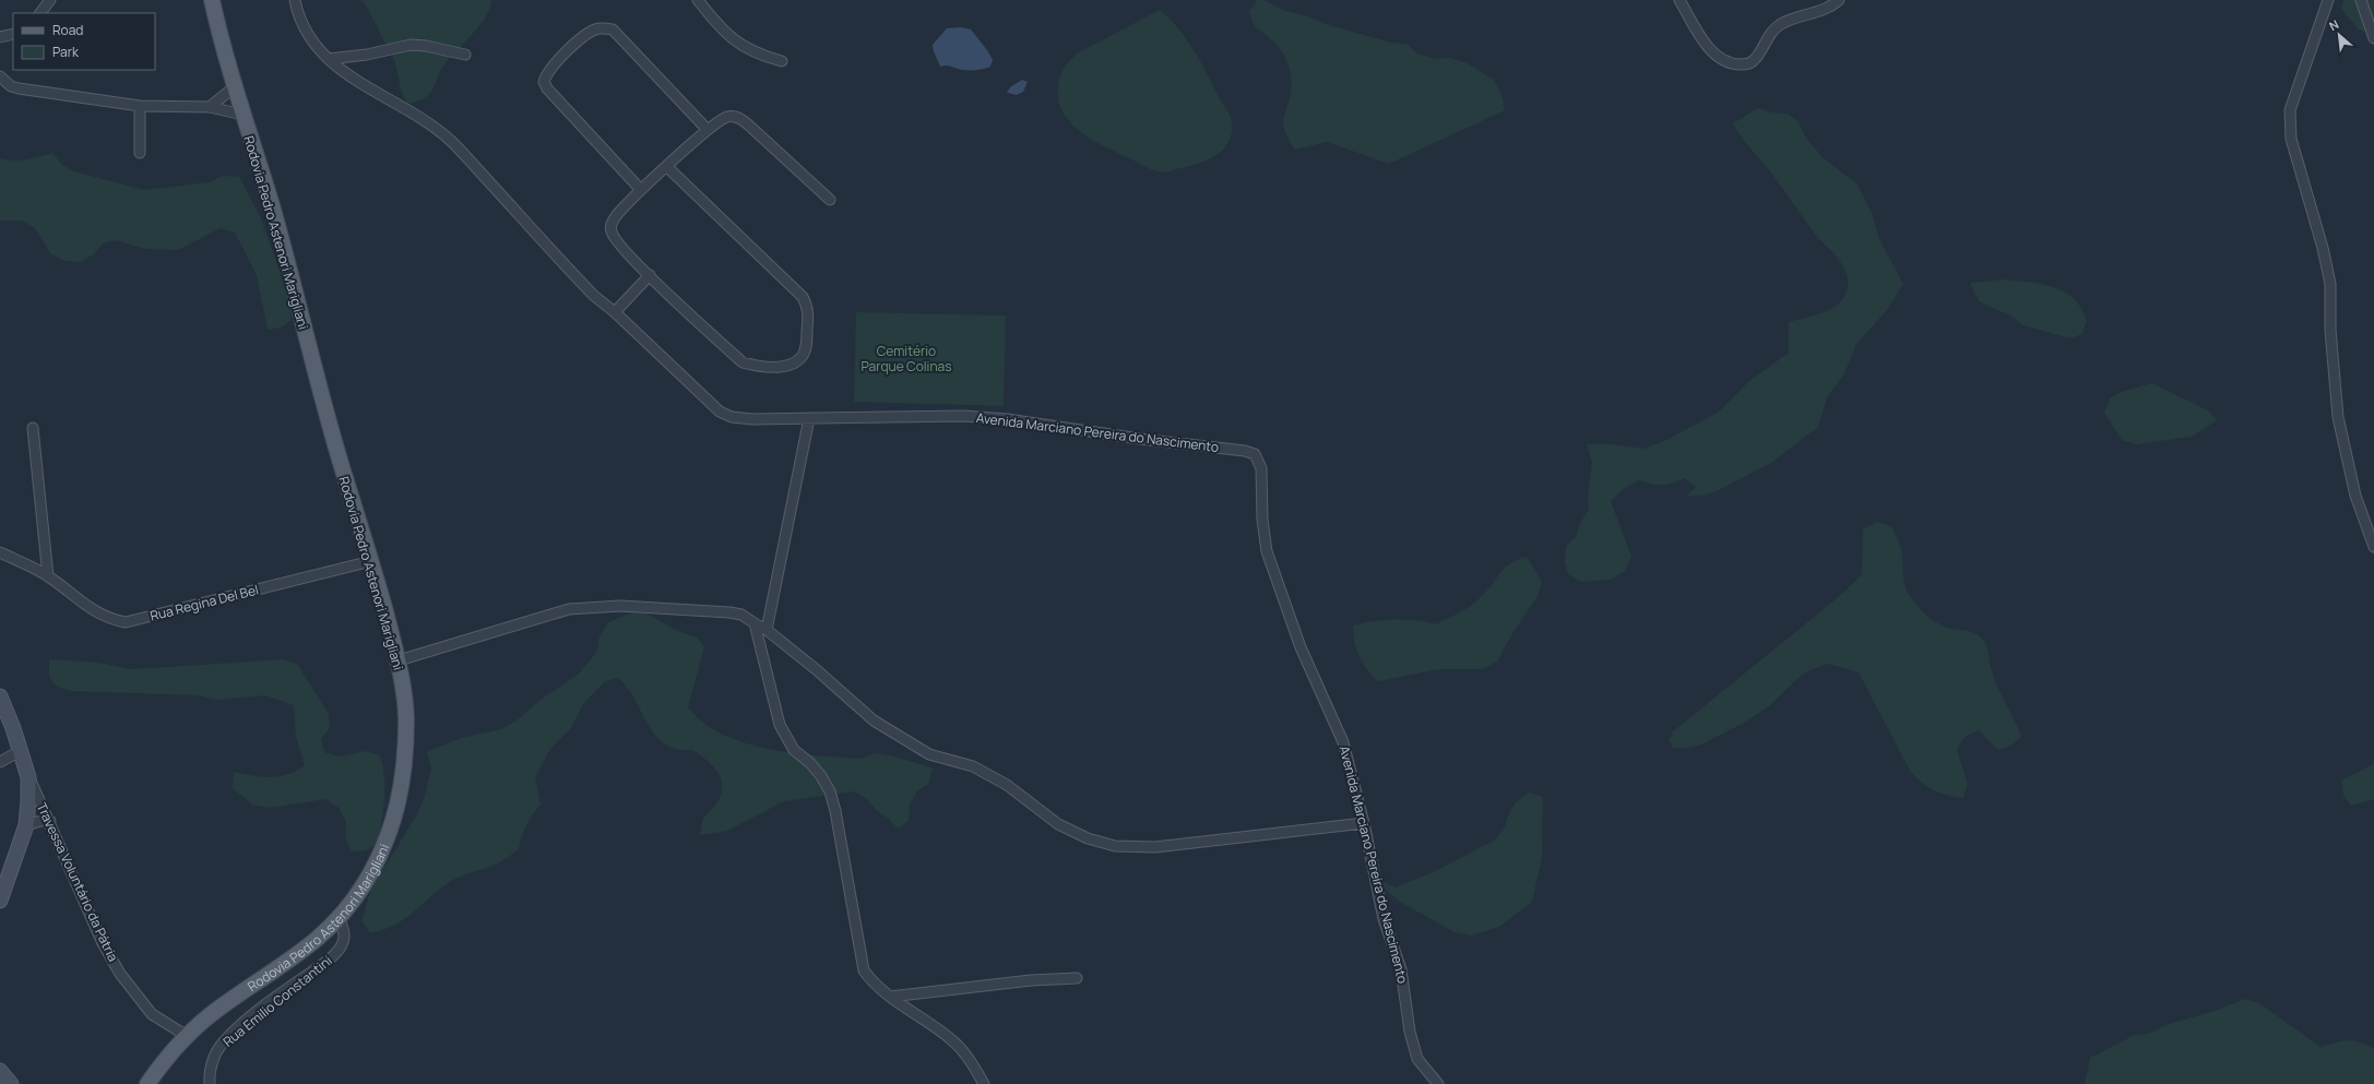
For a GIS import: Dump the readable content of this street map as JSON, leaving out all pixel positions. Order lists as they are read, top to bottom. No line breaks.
{"streets":{"main road":["Rodovia Pedro Astenori Marigliani"],"street":["Avenida Marciano Pereira do Nascimento","Rua Regina Del Bel","Travessa Voluntário da Pátria","Rua Emilio Constantini"]},"crossings":[["Rodovia Pedro Astenori Marigliani","Rua Regina Del Bel"],["Rodovia Pedro Astenori Marigliani","Travessa Voluntário da Pátria"],["Rodovia Pedro Astenori Marigliani","Rua Emilio Constantini"]],"parks":["Cemitério Parque Colinas"],"legend":["Road","Park"],"north":"top left"}
